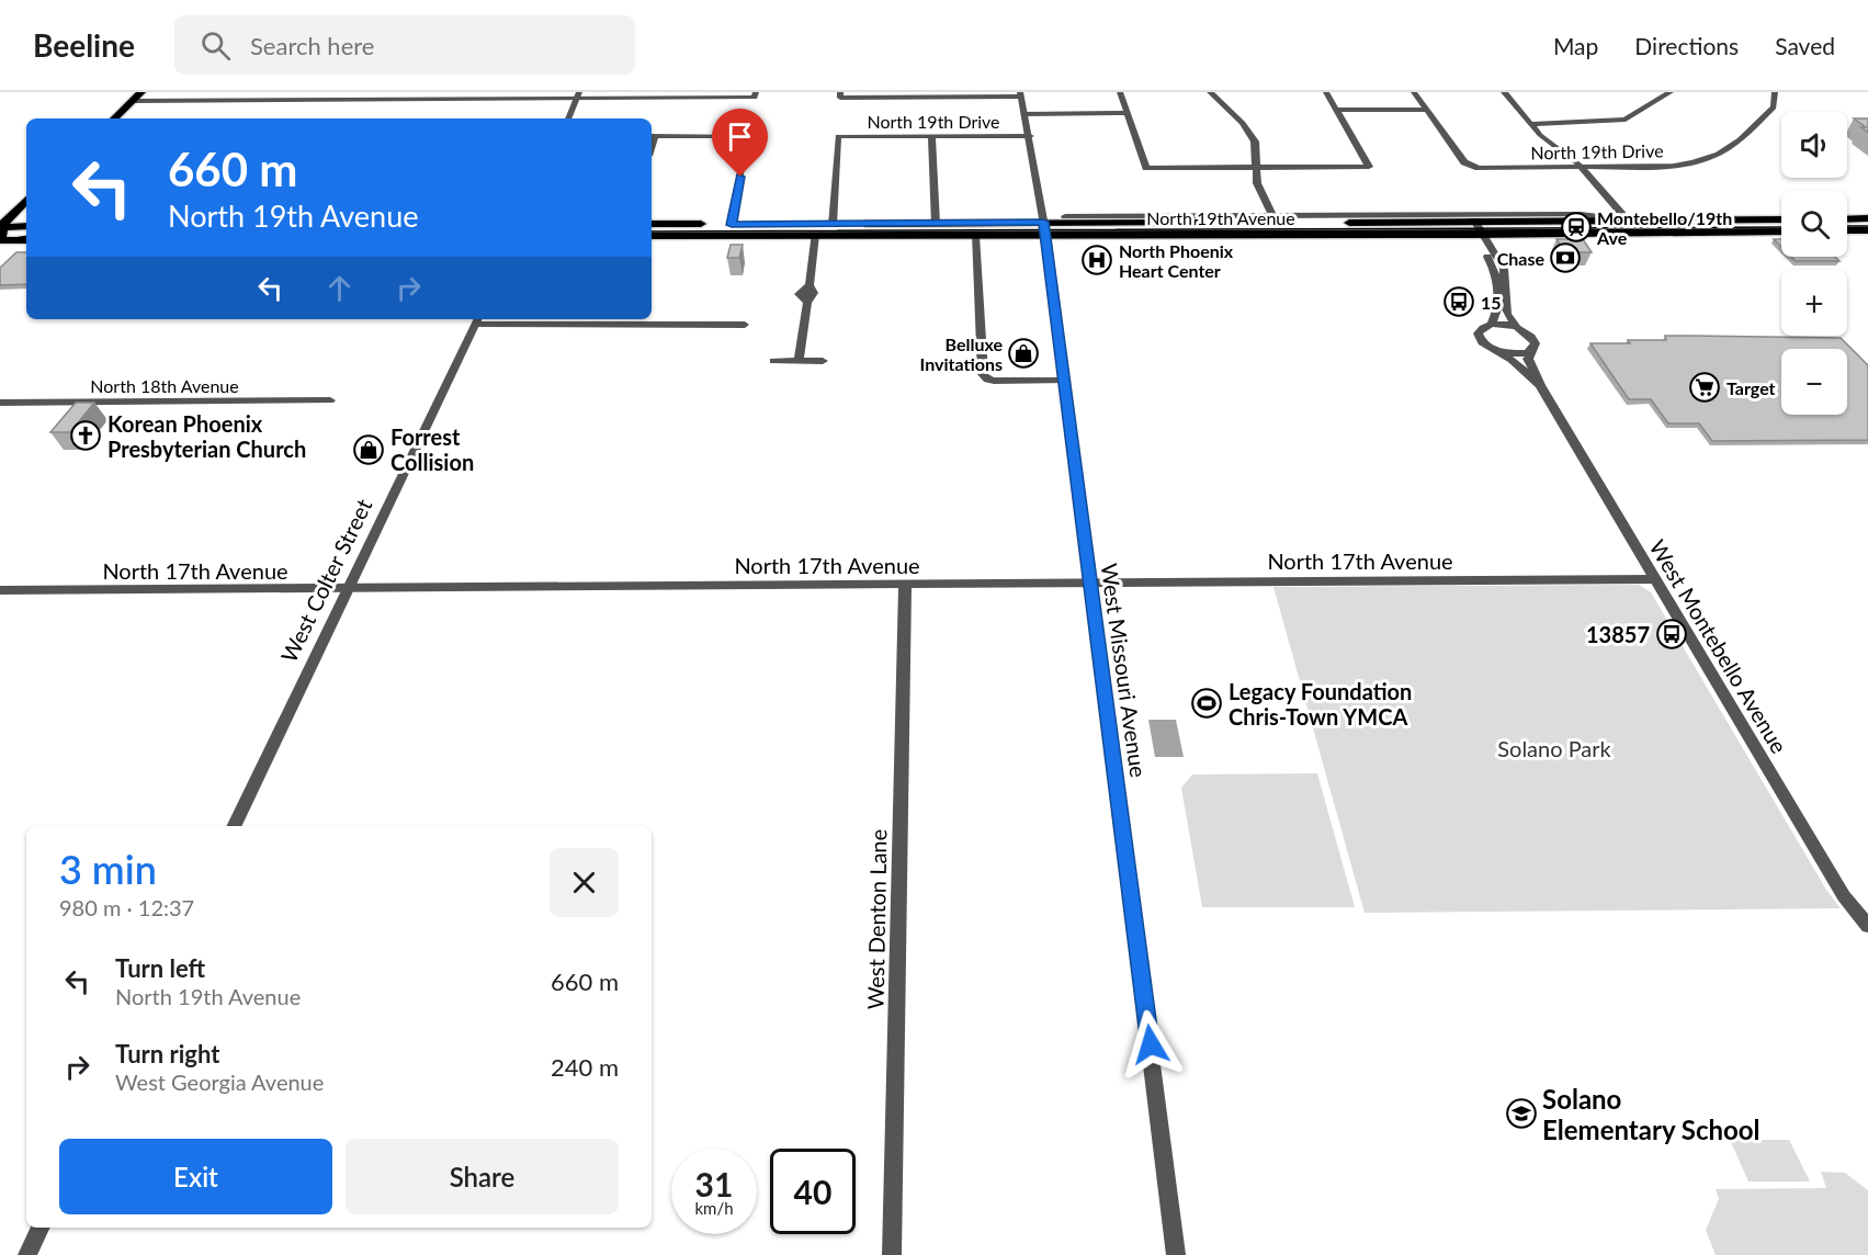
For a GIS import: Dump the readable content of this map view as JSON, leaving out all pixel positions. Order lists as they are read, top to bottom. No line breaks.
{"streets":{"main road":["North 19th Avenue"],"street":["North 19th Drive","North 18th Avenue","North 17th Avenue","West Colter Street","West Montebello Avenue","West Missouri Avenue","West Denton Lane"]},"crossings":[["North 19th Drive","North 19th Avenue"],["North 19th Drive","West Missouri Avenue"],["North 19th Avenue","West Missouri Avenue"],["North 17th Avenue","West Colter Street"],["North 17th Avenue","West Montebello Avenue"],["North 17th Avenue","West Missouri Avenue"],["North 17th Avenue","West Denton Lane"]],"parks":["Solano Park"],"places":{"station":["Montebello/19th Ave"],"bank":["Chase"],"hospital":["North Phoenix Heart Center"],"bus stop":["15","13857"],"shop":["Belluxe Invitations","Forrest Collision"],"supermarket":["Target"],"church":["Korean Phoenix Presbyterian Church"],"sports":["Legacy Foundation Chris-Town YMCA"],"school or university":["Solano Elementary School"]},"page":{"header":"Beeline","search":"Search here","nav":["Map","Directions","Saved"],"map_buttons":["+","−"],"turn":["660 m","North 19th Avenue"],"heading":["3 min","980 m · 12:37"],"list":[{"name":"Turn left","note":"North 19th Avenue","value":"660 m"},{"name":"Turn right","note":"West Georgia Avenue","value":"240 m"}],"buttons":["Exit","Share"],"speed":"31 km/h","limit":"40"}}
